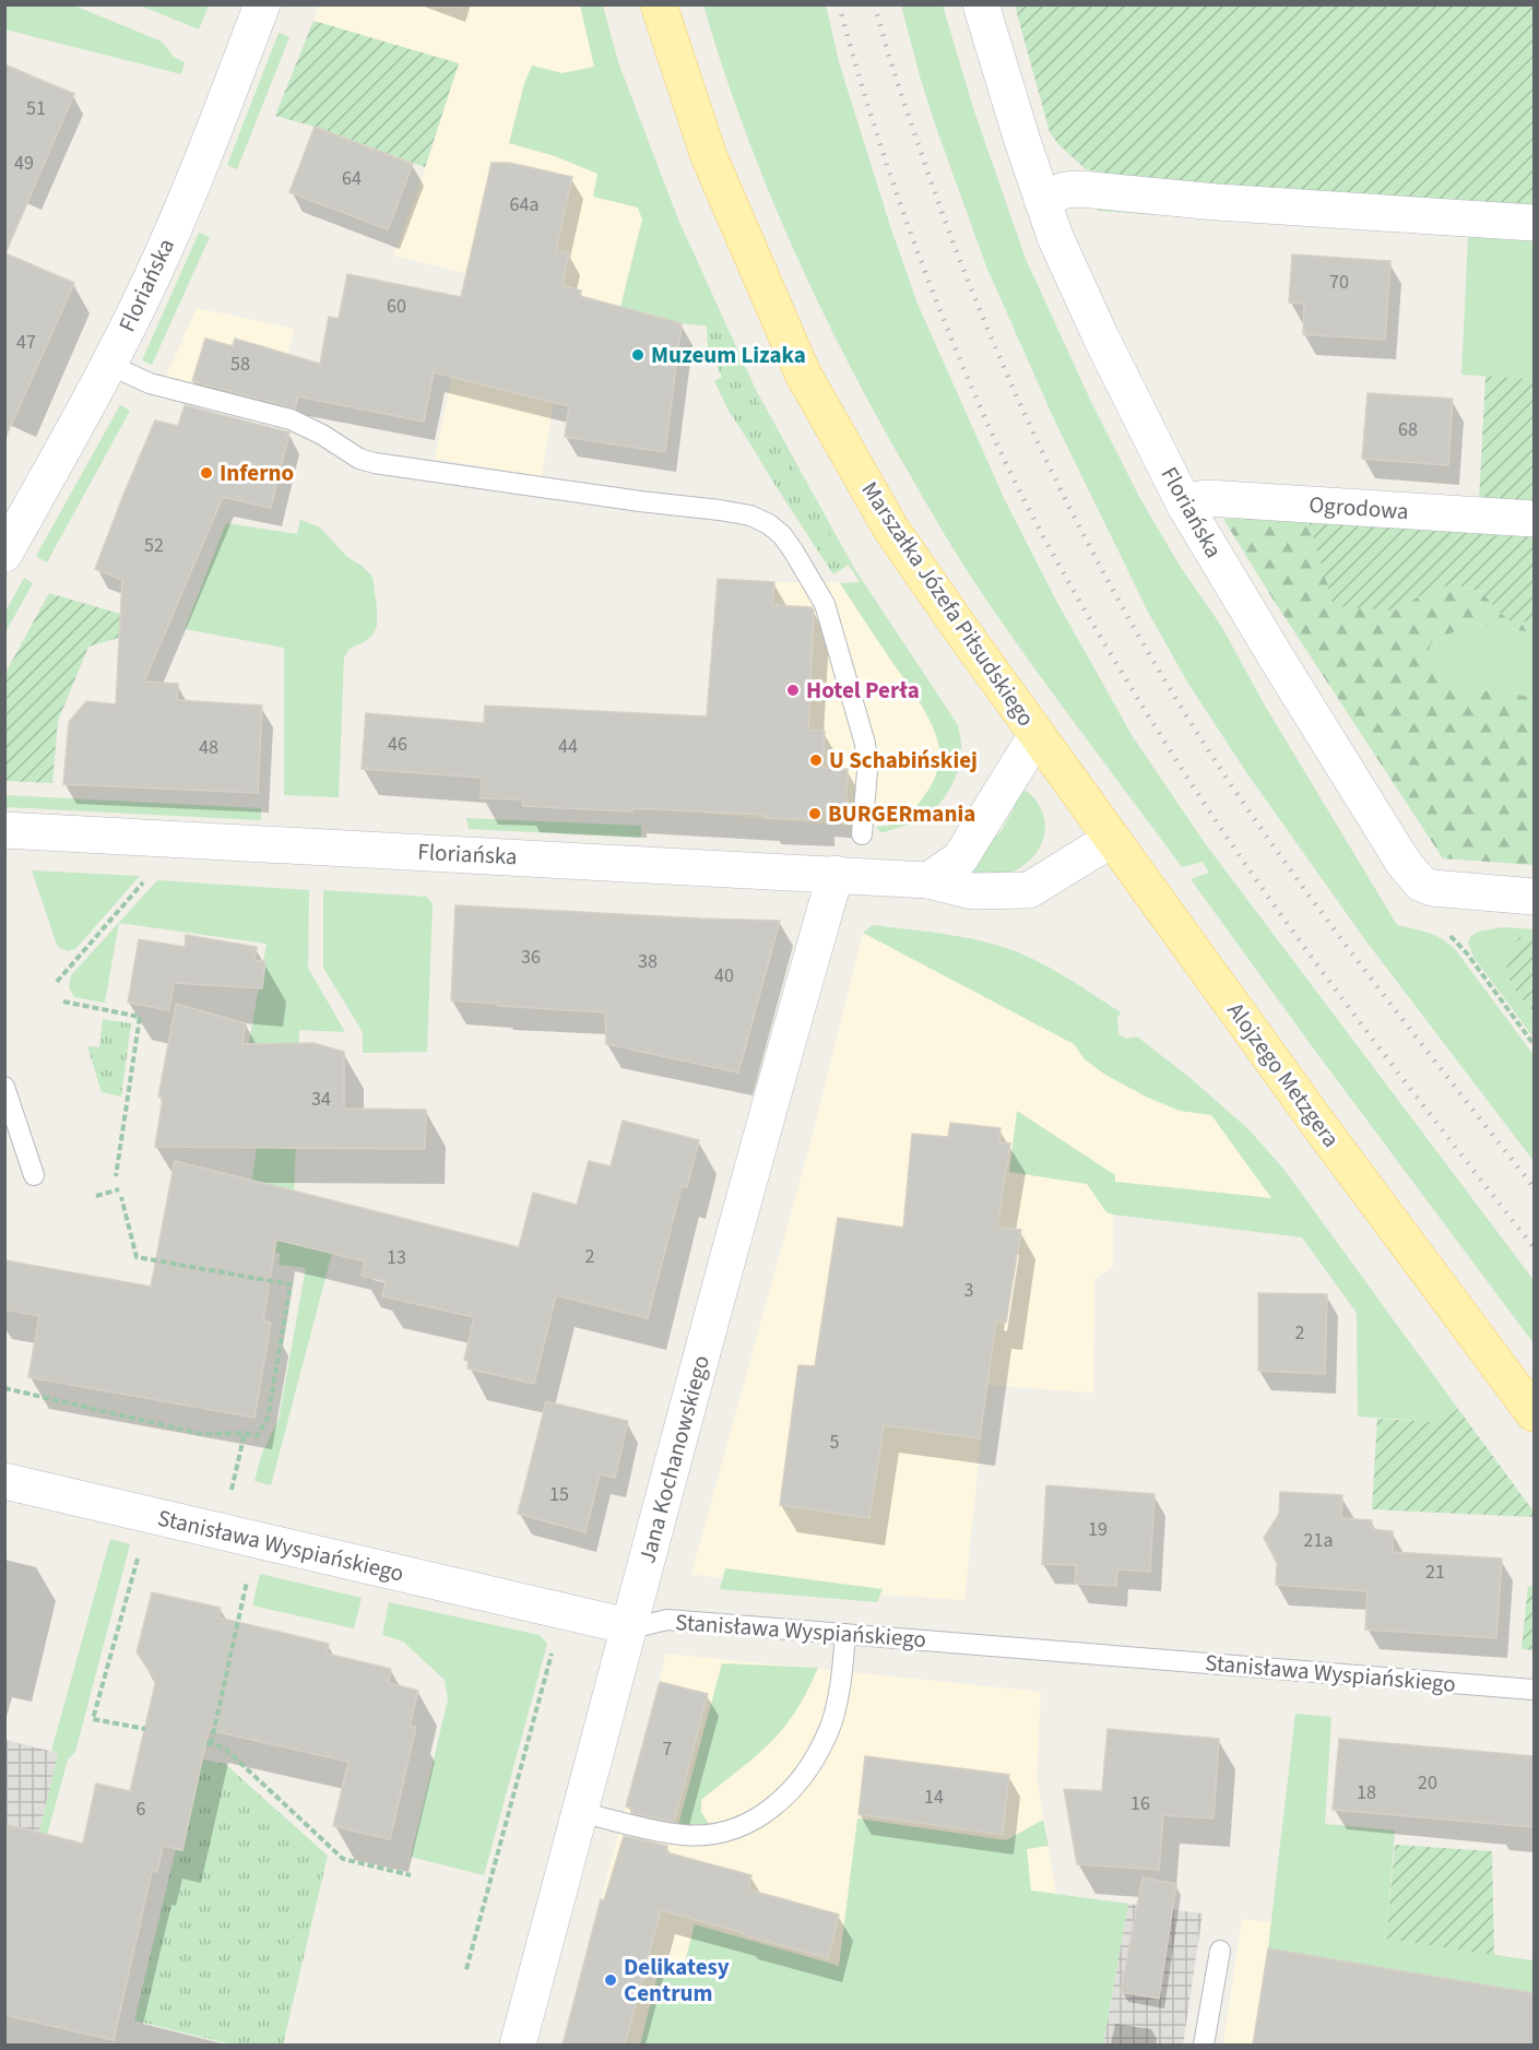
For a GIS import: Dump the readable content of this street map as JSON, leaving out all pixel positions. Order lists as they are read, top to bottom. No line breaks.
{"streets":{"main road":["Marszałka Józefa Piłsudskiego","Alojzego Metzgera"],"street":["Floriańska","Ogrodowa","Jana Kochanowskiego","Stanisława Wyspiańskiego"]},"crossings":[["Floriańska","Ogrodowa"],["Floriańska","Alojzego Metzgera"],["Floriańska","Jana Kochanowskiego"],["Marszałka Józefa Piłsudskiego","Alojzego Metzgera"],["Jana Kochanowskiego","Stanisława Wyspiańskiego"]],"places":["Muzeum Lizaka","Inferno","Hotel Perła","U Schabińskiej","BURGERmania","Delikatesy Centrum"],"house_numbers":["51","49","64","64a","70","60","47","58","68","52","46","44","48","36","38","40","34","2","13","3","2","5","15","19","21a","21","7","20","18","14","16","6"]}
